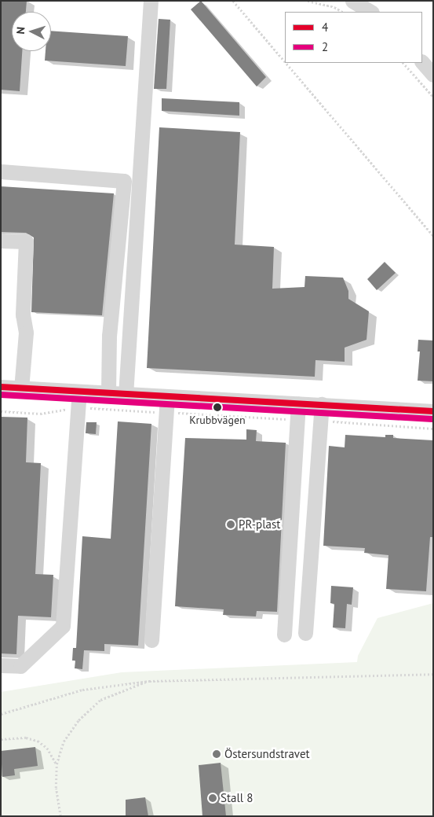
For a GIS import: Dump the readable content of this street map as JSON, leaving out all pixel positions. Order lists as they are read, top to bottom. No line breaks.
{"places":["Krubbvägen","PR-plast","Östersundstravet","Stall 8"],"lines":["transit line 4","transit line 2"],"legend":["4","2"],"north":"left"}
